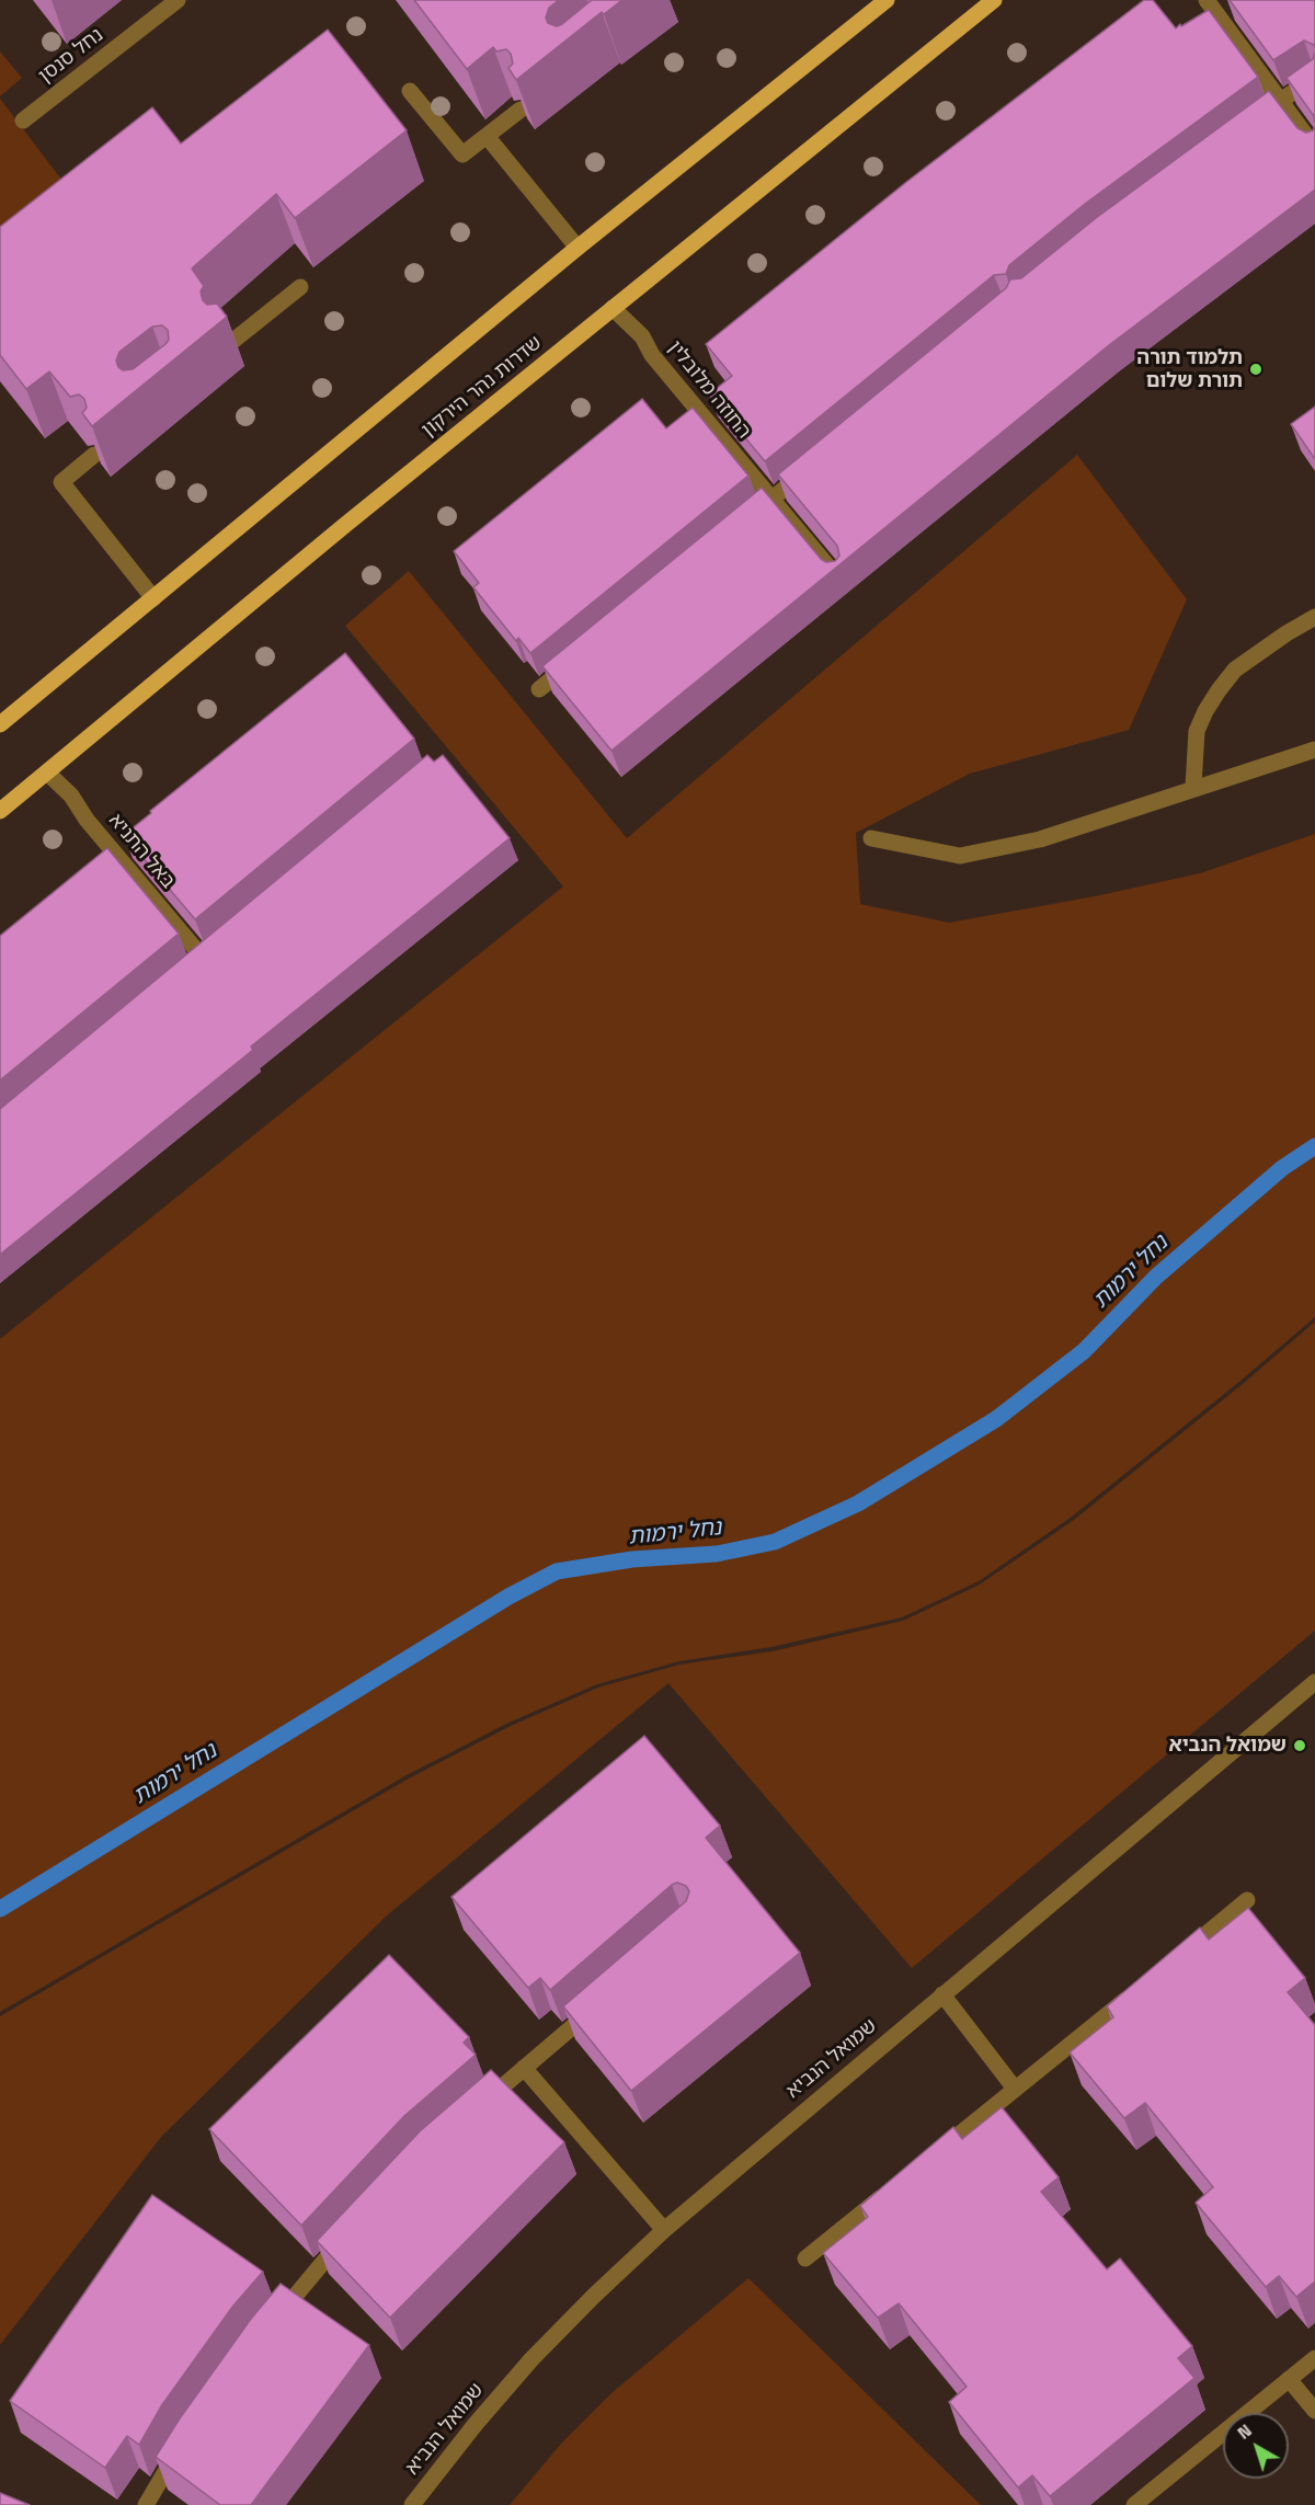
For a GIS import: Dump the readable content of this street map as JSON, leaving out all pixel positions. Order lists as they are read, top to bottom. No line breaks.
{"streets":{"main road":["שדרות נהר הירקון"],"street":["נחל סנסן","החוזה מלובלין","באל התניא","שמואל הנביא"]},"crossings":[["שדרות נהר הירקון","החוזה מלובלין"],["שדרות נהר הירקון","באל התניא"]],"water":["נחל ירמות"],"places":["תלמוד תורה תורת שלום","שמואל הנביא"],"north":"top left"}
